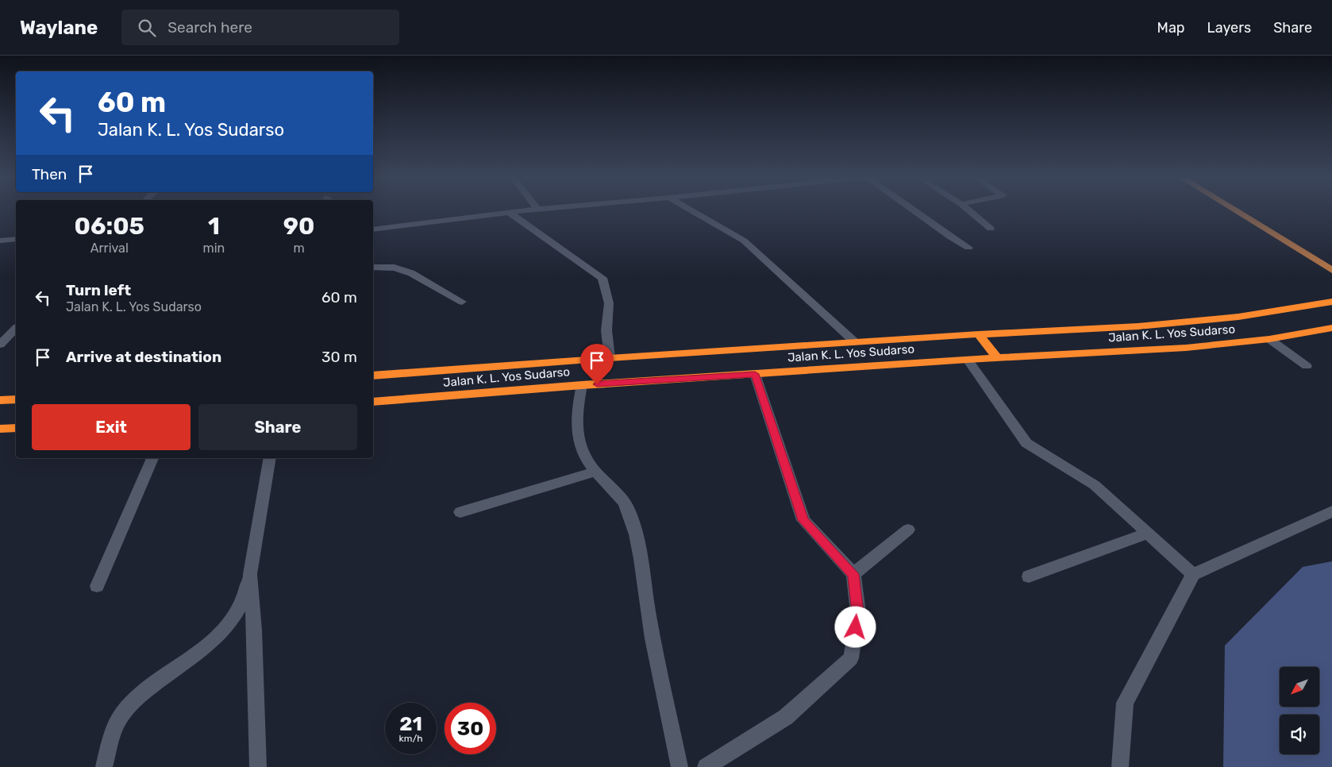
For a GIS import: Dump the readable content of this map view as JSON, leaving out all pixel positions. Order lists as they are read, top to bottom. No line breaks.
{"streets":{"highway":["Jalan K. L. Yos Sudarso"]},"north":"bottom left","page":{"header":"Waylane","search":"Search here","nav":["Map","Layers","Share"],"turn":["60 m","Jalan K. L. Yos Sudarso"],"then":"Then","eta":["06:05","Arrival","1","min","90","m"],"list":[{"name":"Turn left","note":"Jalan K. L. Yos Sudarso","value":"60 m"},{"name":"Arrive at destination","value":"30 m"}],"buttons":["Exit","Share"],"speed":"21 km/h","limit":"30"}}
